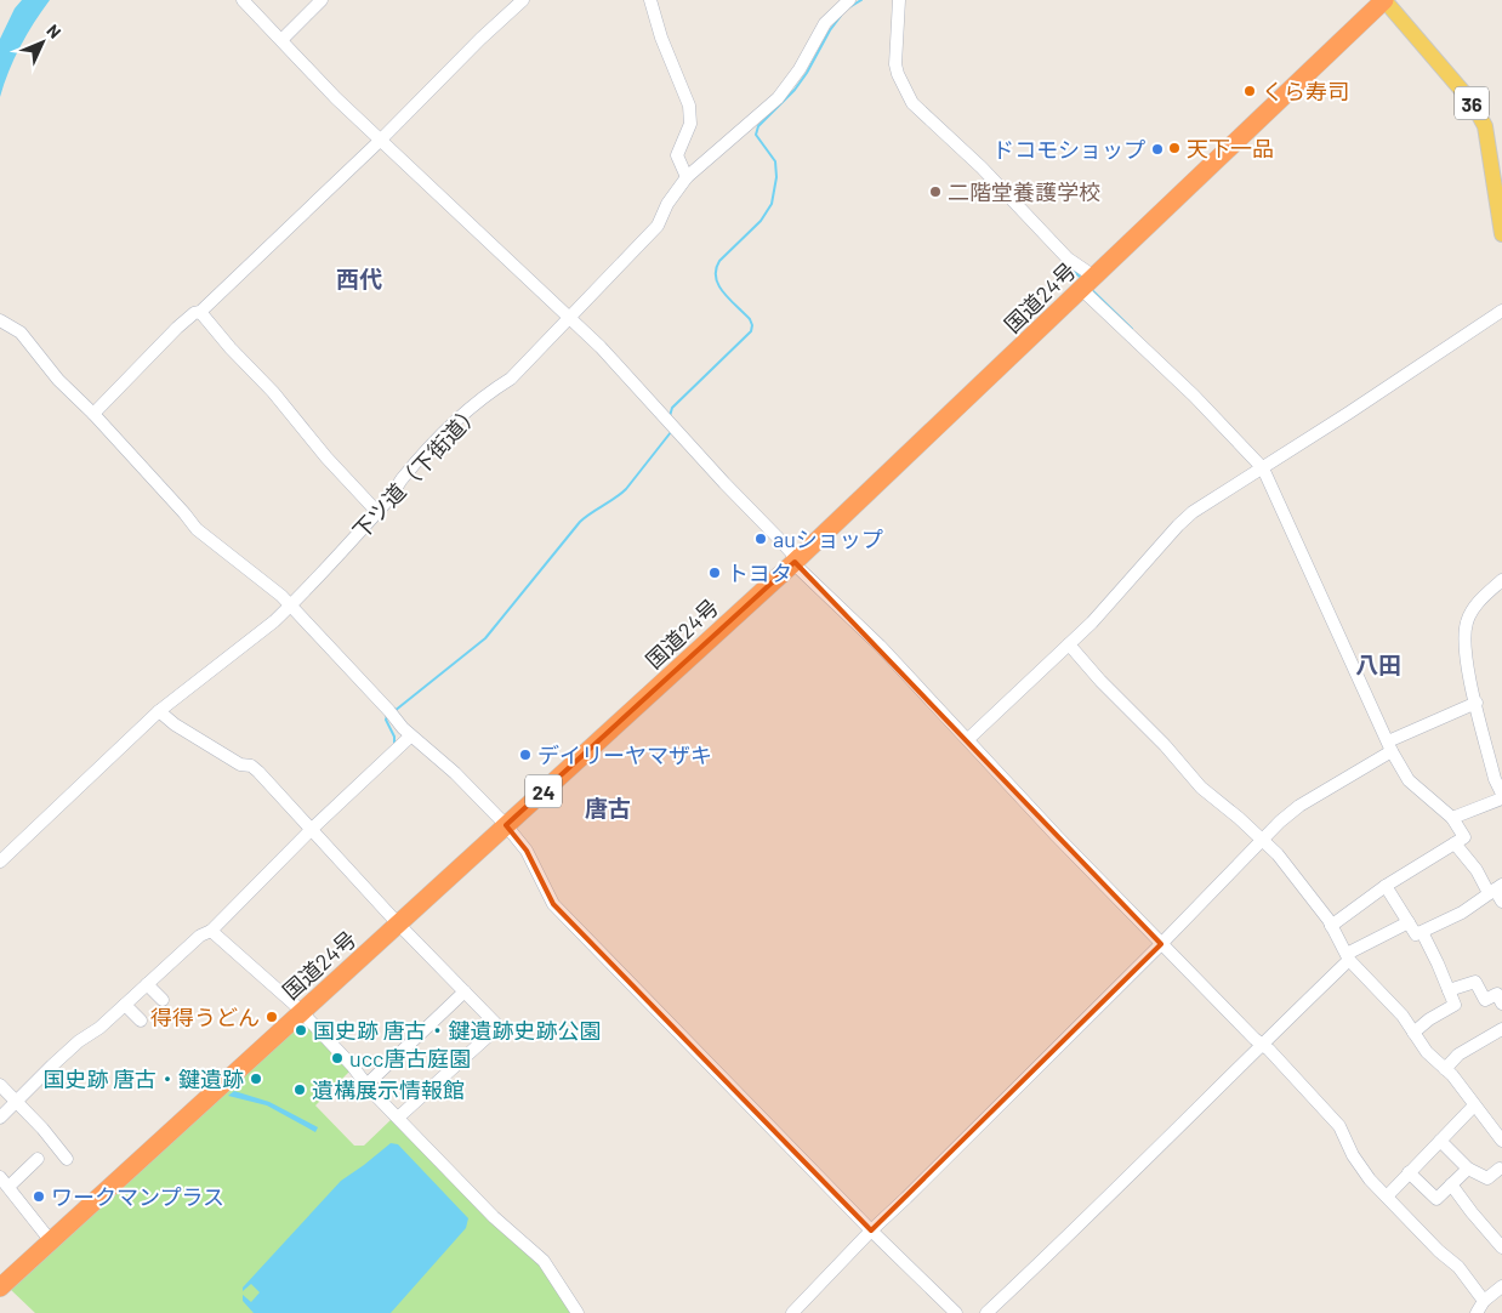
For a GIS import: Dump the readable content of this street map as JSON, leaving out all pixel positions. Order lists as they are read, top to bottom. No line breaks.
{"streets":{"highway":["国道24号","24"],"main road":["36"],"street":["下ツ道（下街道）"]},"crossings":[["36","国道24号"]],"districts":["西代","八田","唐古"],"places":["くら寿司","天下一品","ドコモショップ","二階堂養護学校","auショップ","トヨタ","デイリーヤマザキ","得得うどん","国史跡 唐古・鍵遺跡史跡公園","ucc唐古庭園","国史跡 唐古・鍵遺跡","遺構展示情報館","ワークマンプラス"],"north":"top right"}
